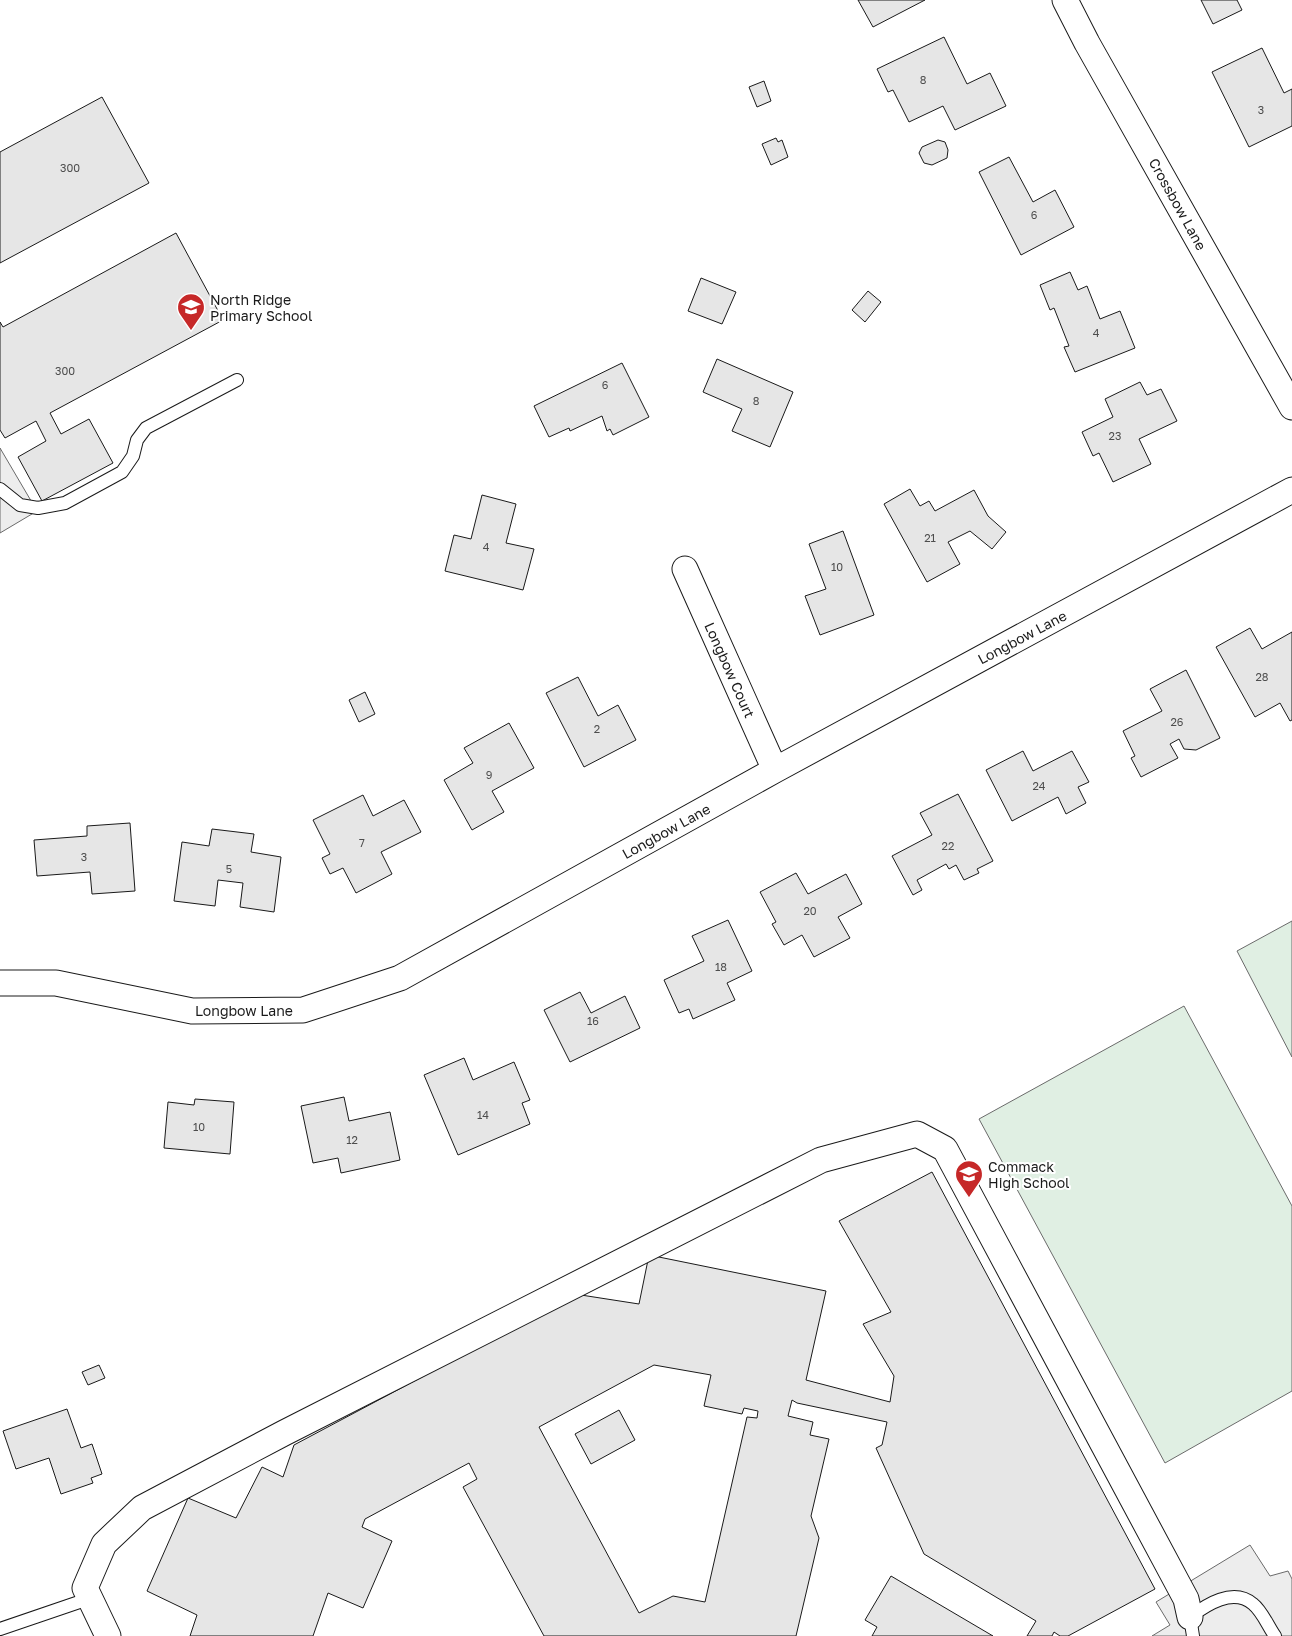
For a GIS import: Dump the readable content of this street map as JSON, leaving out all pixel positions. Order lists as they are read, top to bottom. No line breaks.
{"streets":{"street":["Crossbow Lane","Longbow Lane","Longbow Court"]},"crossings":[["Longbow Lane","Longbow Court"]],"places":{"school or university":["North Ridge Primary School","Commack High School"]},"house_numbers":["8","3","300","6","4","300","6","8","23","21","4","10","28","26","2","9","24","7","22","3","5","20","18","16","14","10","12"]}
